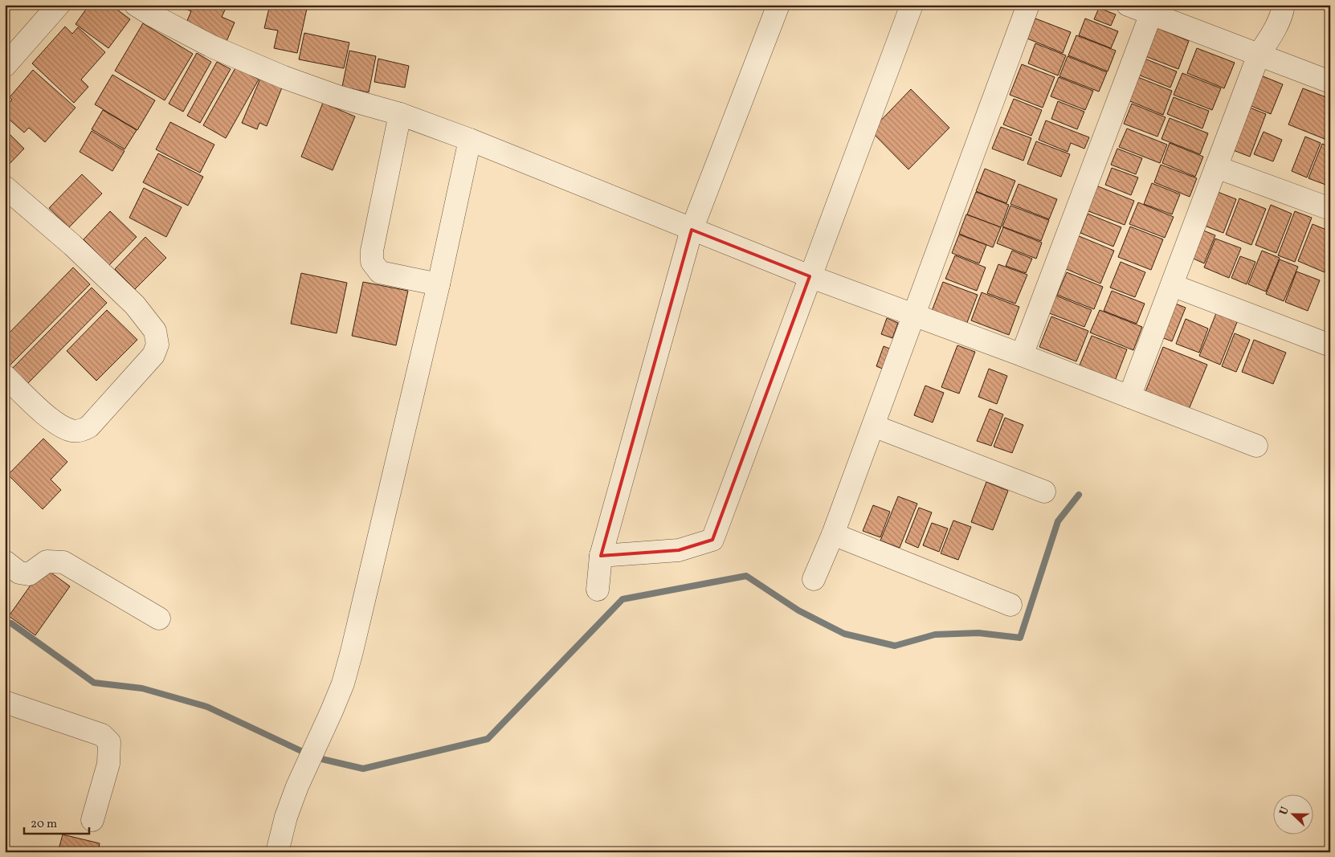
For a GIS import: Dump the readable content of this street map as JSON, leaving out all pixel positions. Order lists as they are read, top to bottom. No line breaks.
{"scale_bar":"20 m","north":"left"}
